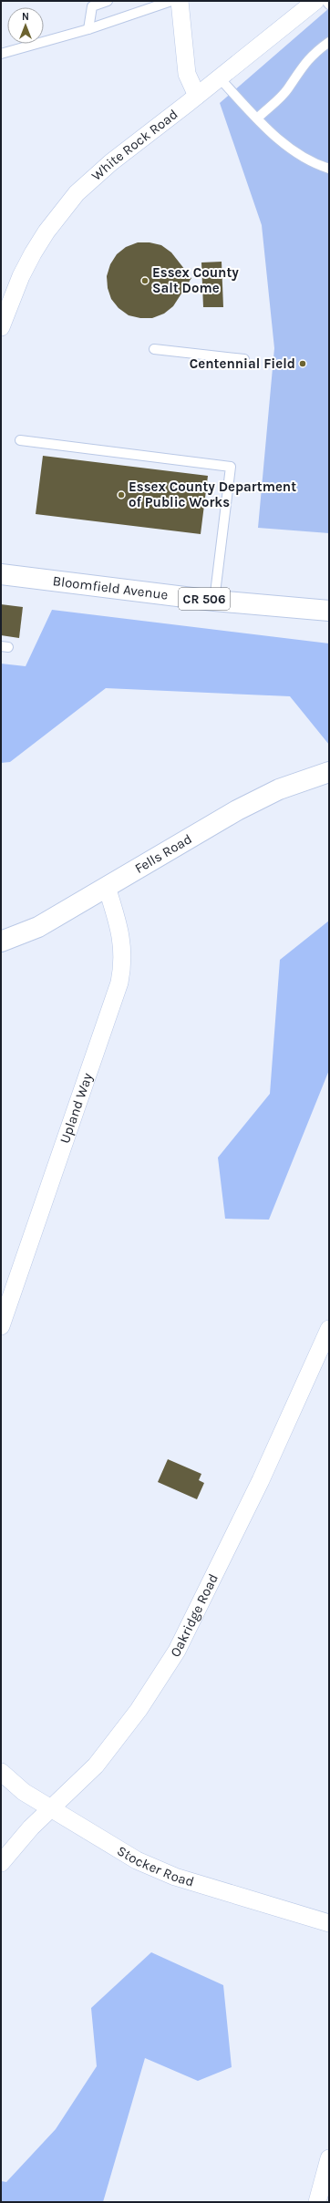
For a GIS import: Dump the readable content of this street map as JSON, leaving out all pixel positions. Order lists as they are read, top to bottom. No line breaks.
{"streets":{"street":["White Rock Road","Bloomfield Avenue","CR 506","Fells Road","Upland Way","Oakridge Road","Stocker Road"]},"crossings":[["Fells Road","Upland Way"],["Oakridge Road","Stocker Road"]],"places":["Essex County Salt Dome","Centennial Field","Essex County Department of Public Works"],"north":"top"}
